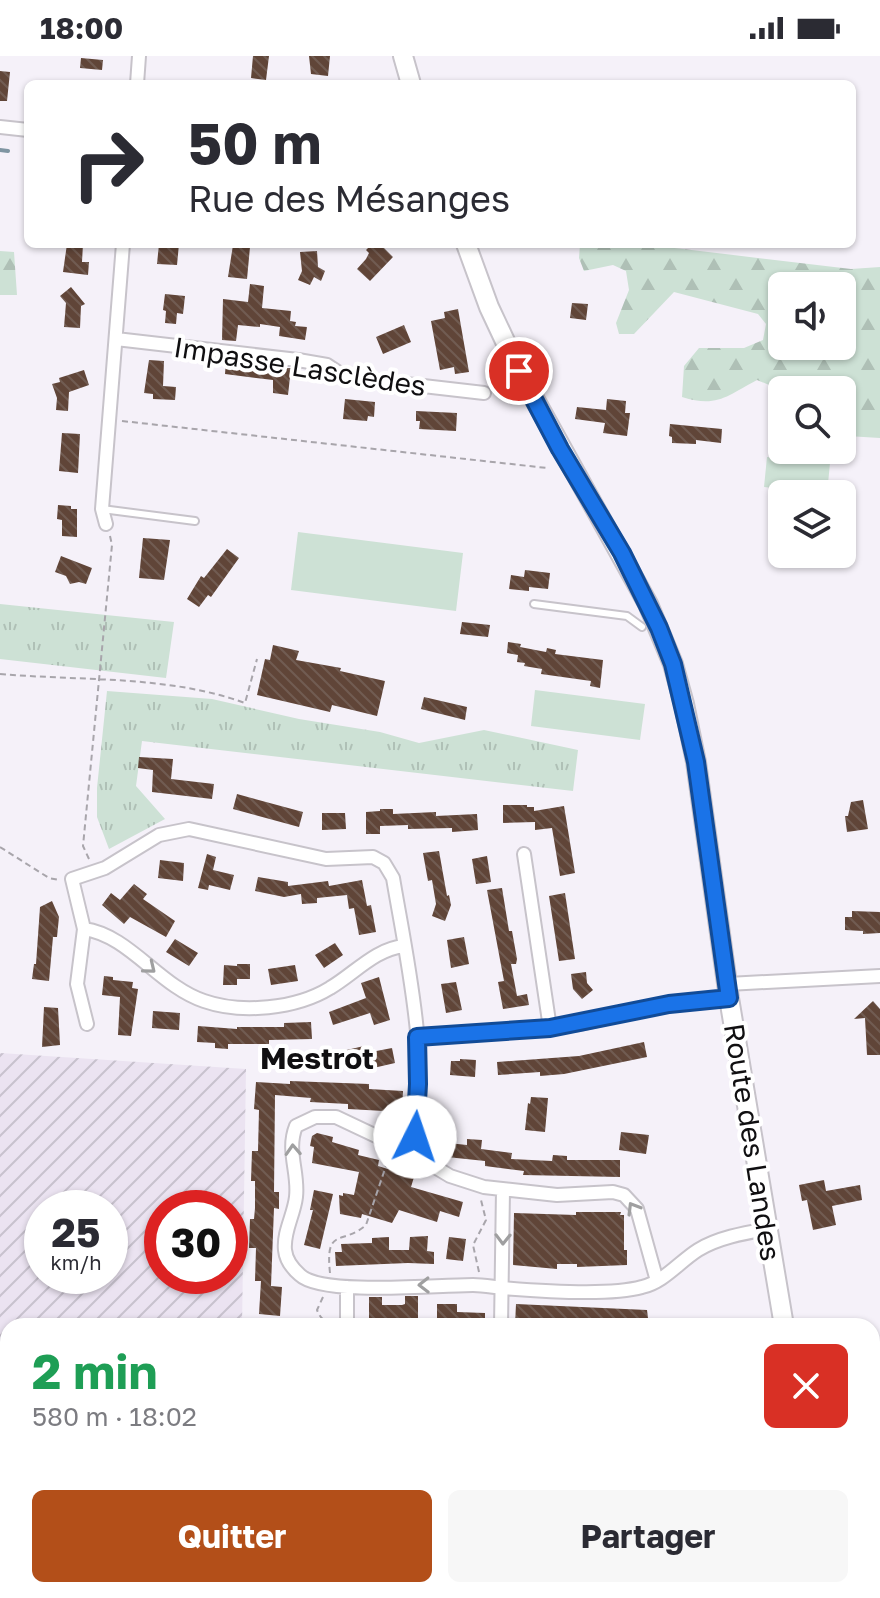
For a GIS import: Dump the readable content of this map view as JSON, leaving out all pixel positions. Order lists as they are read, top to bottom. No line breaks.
{"streets":{"main road":["Route des Landes"],"street":["Impasse Lasclèdes"]},"districts":["Mestrot"],"page":{"status":"18:00","turn":["50 m","Rue des Mésanges"],"speed":"25 km/h","limit":"30","heading":["2 min","580 m · 18:02"],"buttons":["Quitter","Partager"]}}
